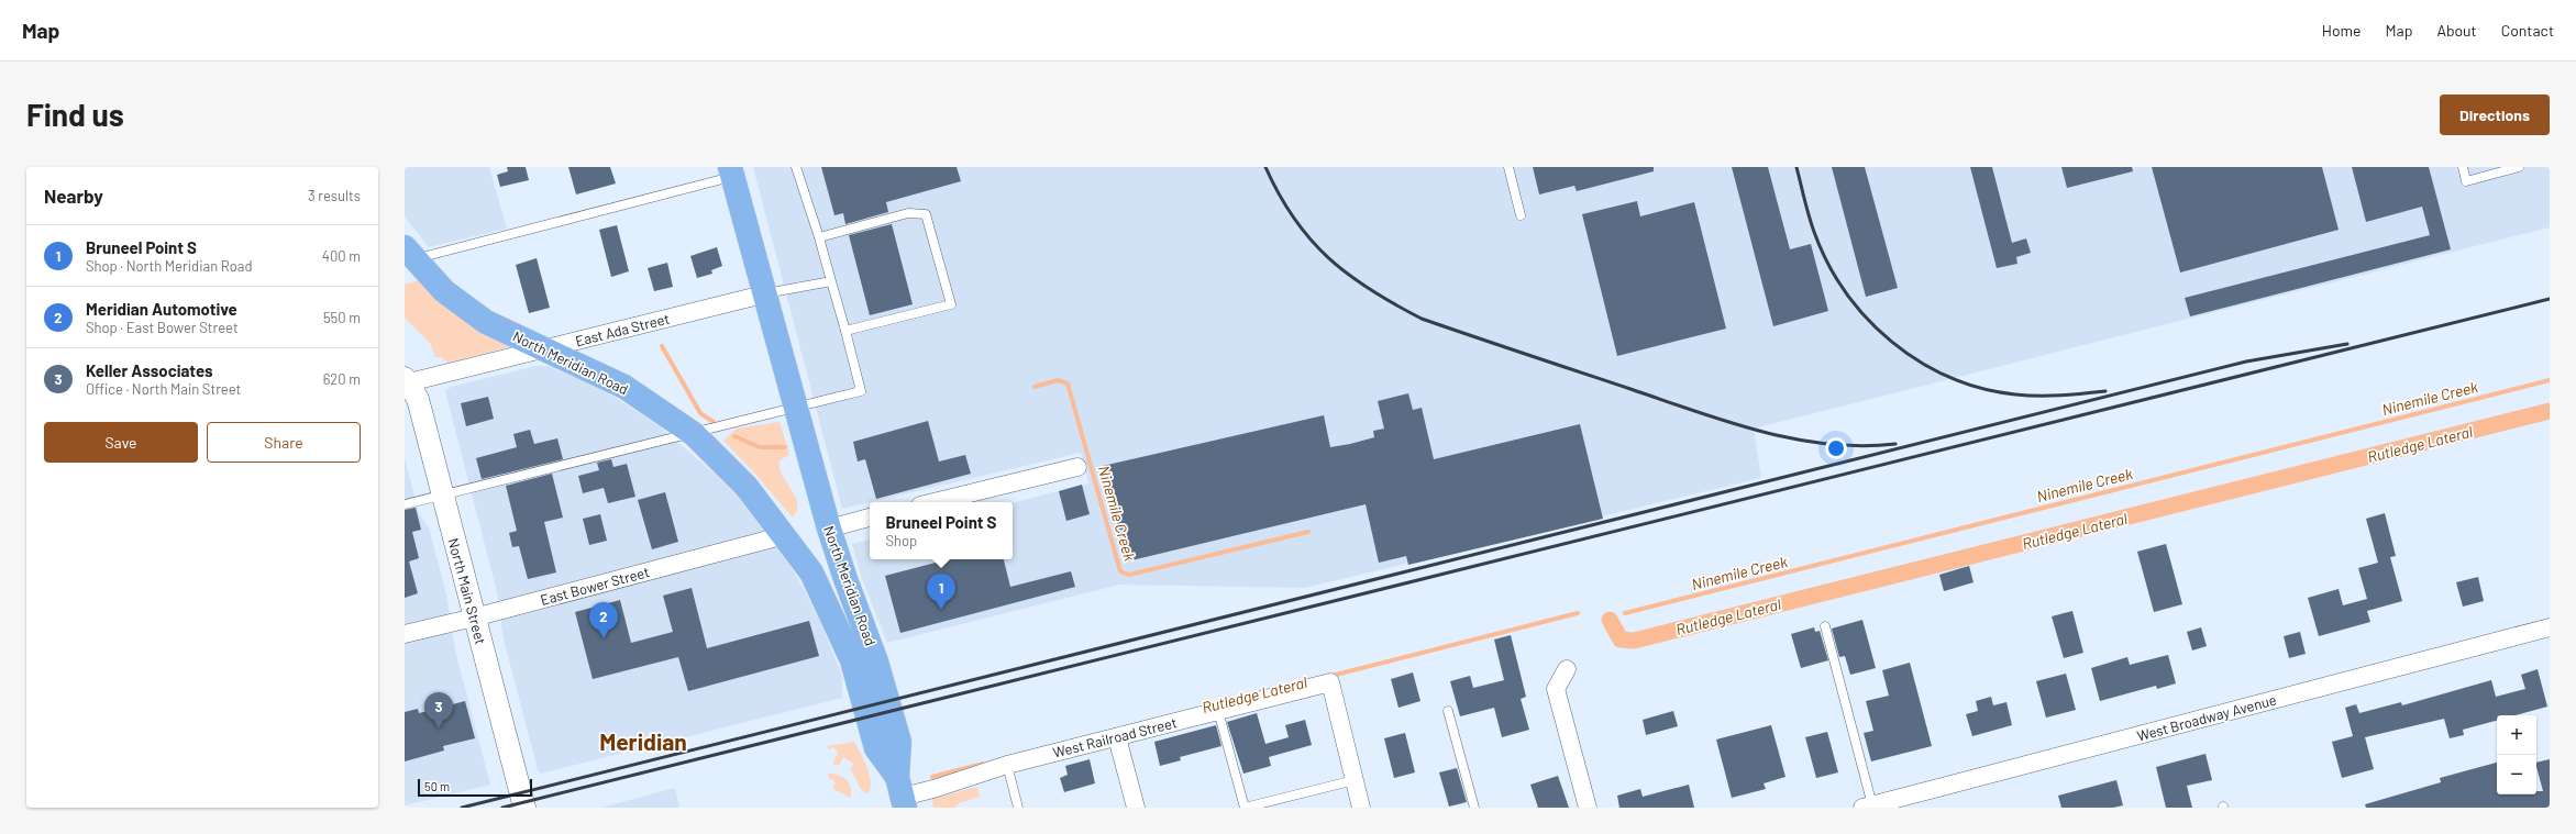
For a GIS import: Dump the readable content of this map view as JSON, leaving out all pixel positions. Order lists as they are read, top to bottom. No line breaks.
{"streets":{"main road":["North Meridian Road"],"street":["East Ada Street","East Bower Street","North Main Street","West Broadway Avenue","West Railroad Street"]},"crossings":[["East Ada Street","North Meridian Road"],["East Ada Street","North Main Street"],["North Meridian Road","East Bower Street"],["North Meridian Road","West Railroad Street"],["East Bower Street","North Main Street"]],"districts":["Meridian"],"water":["Ninemile Creek","Rutledge Lateral"],"scale_bar":"50 m","page":{"header":"Map","nav":["Home","Map","About","Contact"],"buttons":["Directions",["Save","Share"]],"title":"Find us","heading":["Nearby","3 results"],"list":[{"mark":"1","name":"Bruneel Point S","note":"Shop · North Meridian Road","value":"400 m"},{"mark":"2","name":"Meridian Automotive","note":"Shop · East Bower Street","value":"550 m"},{"mark":"3","name":"Keller Associates","note":"Office · North Main Street","value":"620 m"}],"popup":["Bruneel Point S","Shop"],"pins":["1","2","3"],"map_buttons":["+","−"],"scale":"50 m"}}
